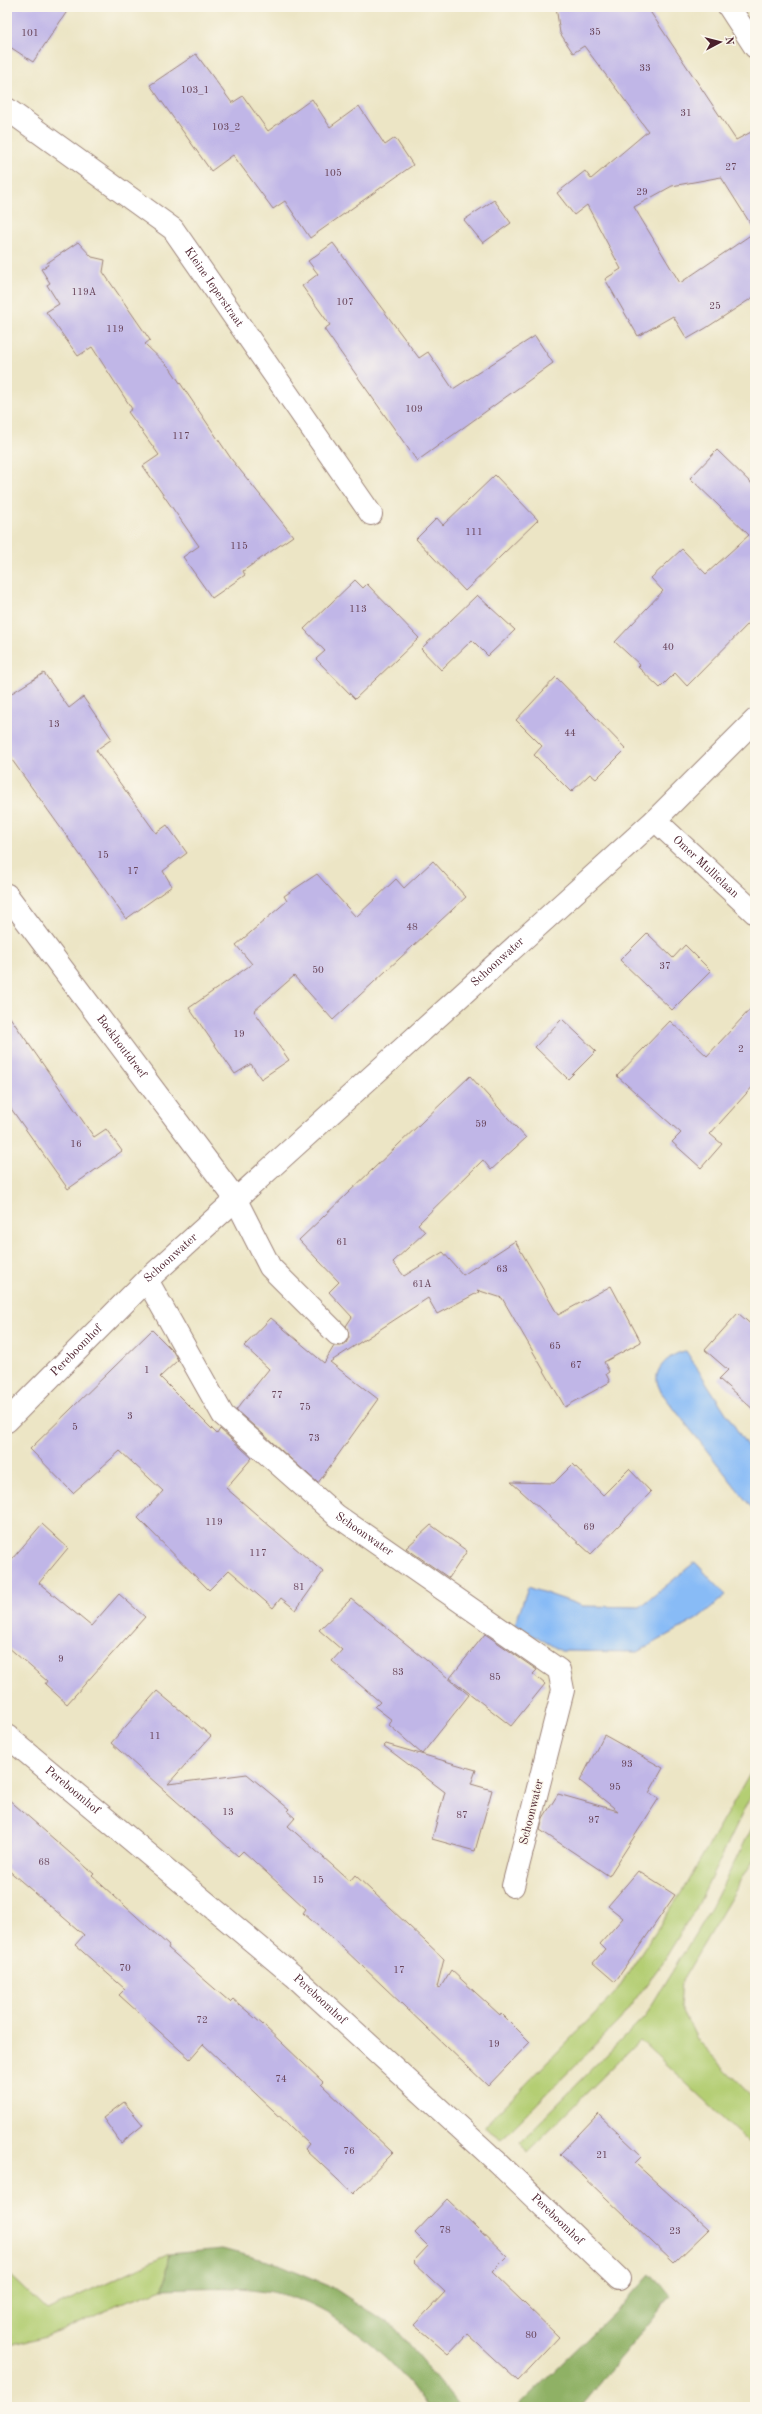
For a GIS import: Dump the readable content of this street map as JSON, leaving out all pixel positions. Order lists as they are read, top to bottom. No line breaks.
{"streets":{"street":["Kleine Ieperstraat","Omer Mullielaan","Schoonwater","Boekhoutdreef","Pereboomhof"]},"crossings":[["Omer Mullielaan","Schoonwater"],["Schoonwater","Boekhoutdreef"],["Schoonwater","Pereboomhof"]],"house_numbers":["35","101","33","103_1","31","103_2","27","105","29","119A","107","25","119","109","117","111","115","113","40","13","44","15","17","48","37","50","19","2","59","16","61","63","61A","65","67","1","77","75","3","5","73","119","69","117","81","9","83","85","11","93","95","13","87","97","68","15","70","17","72","19","74","76","21","78","23","80"],"north":"right"}
